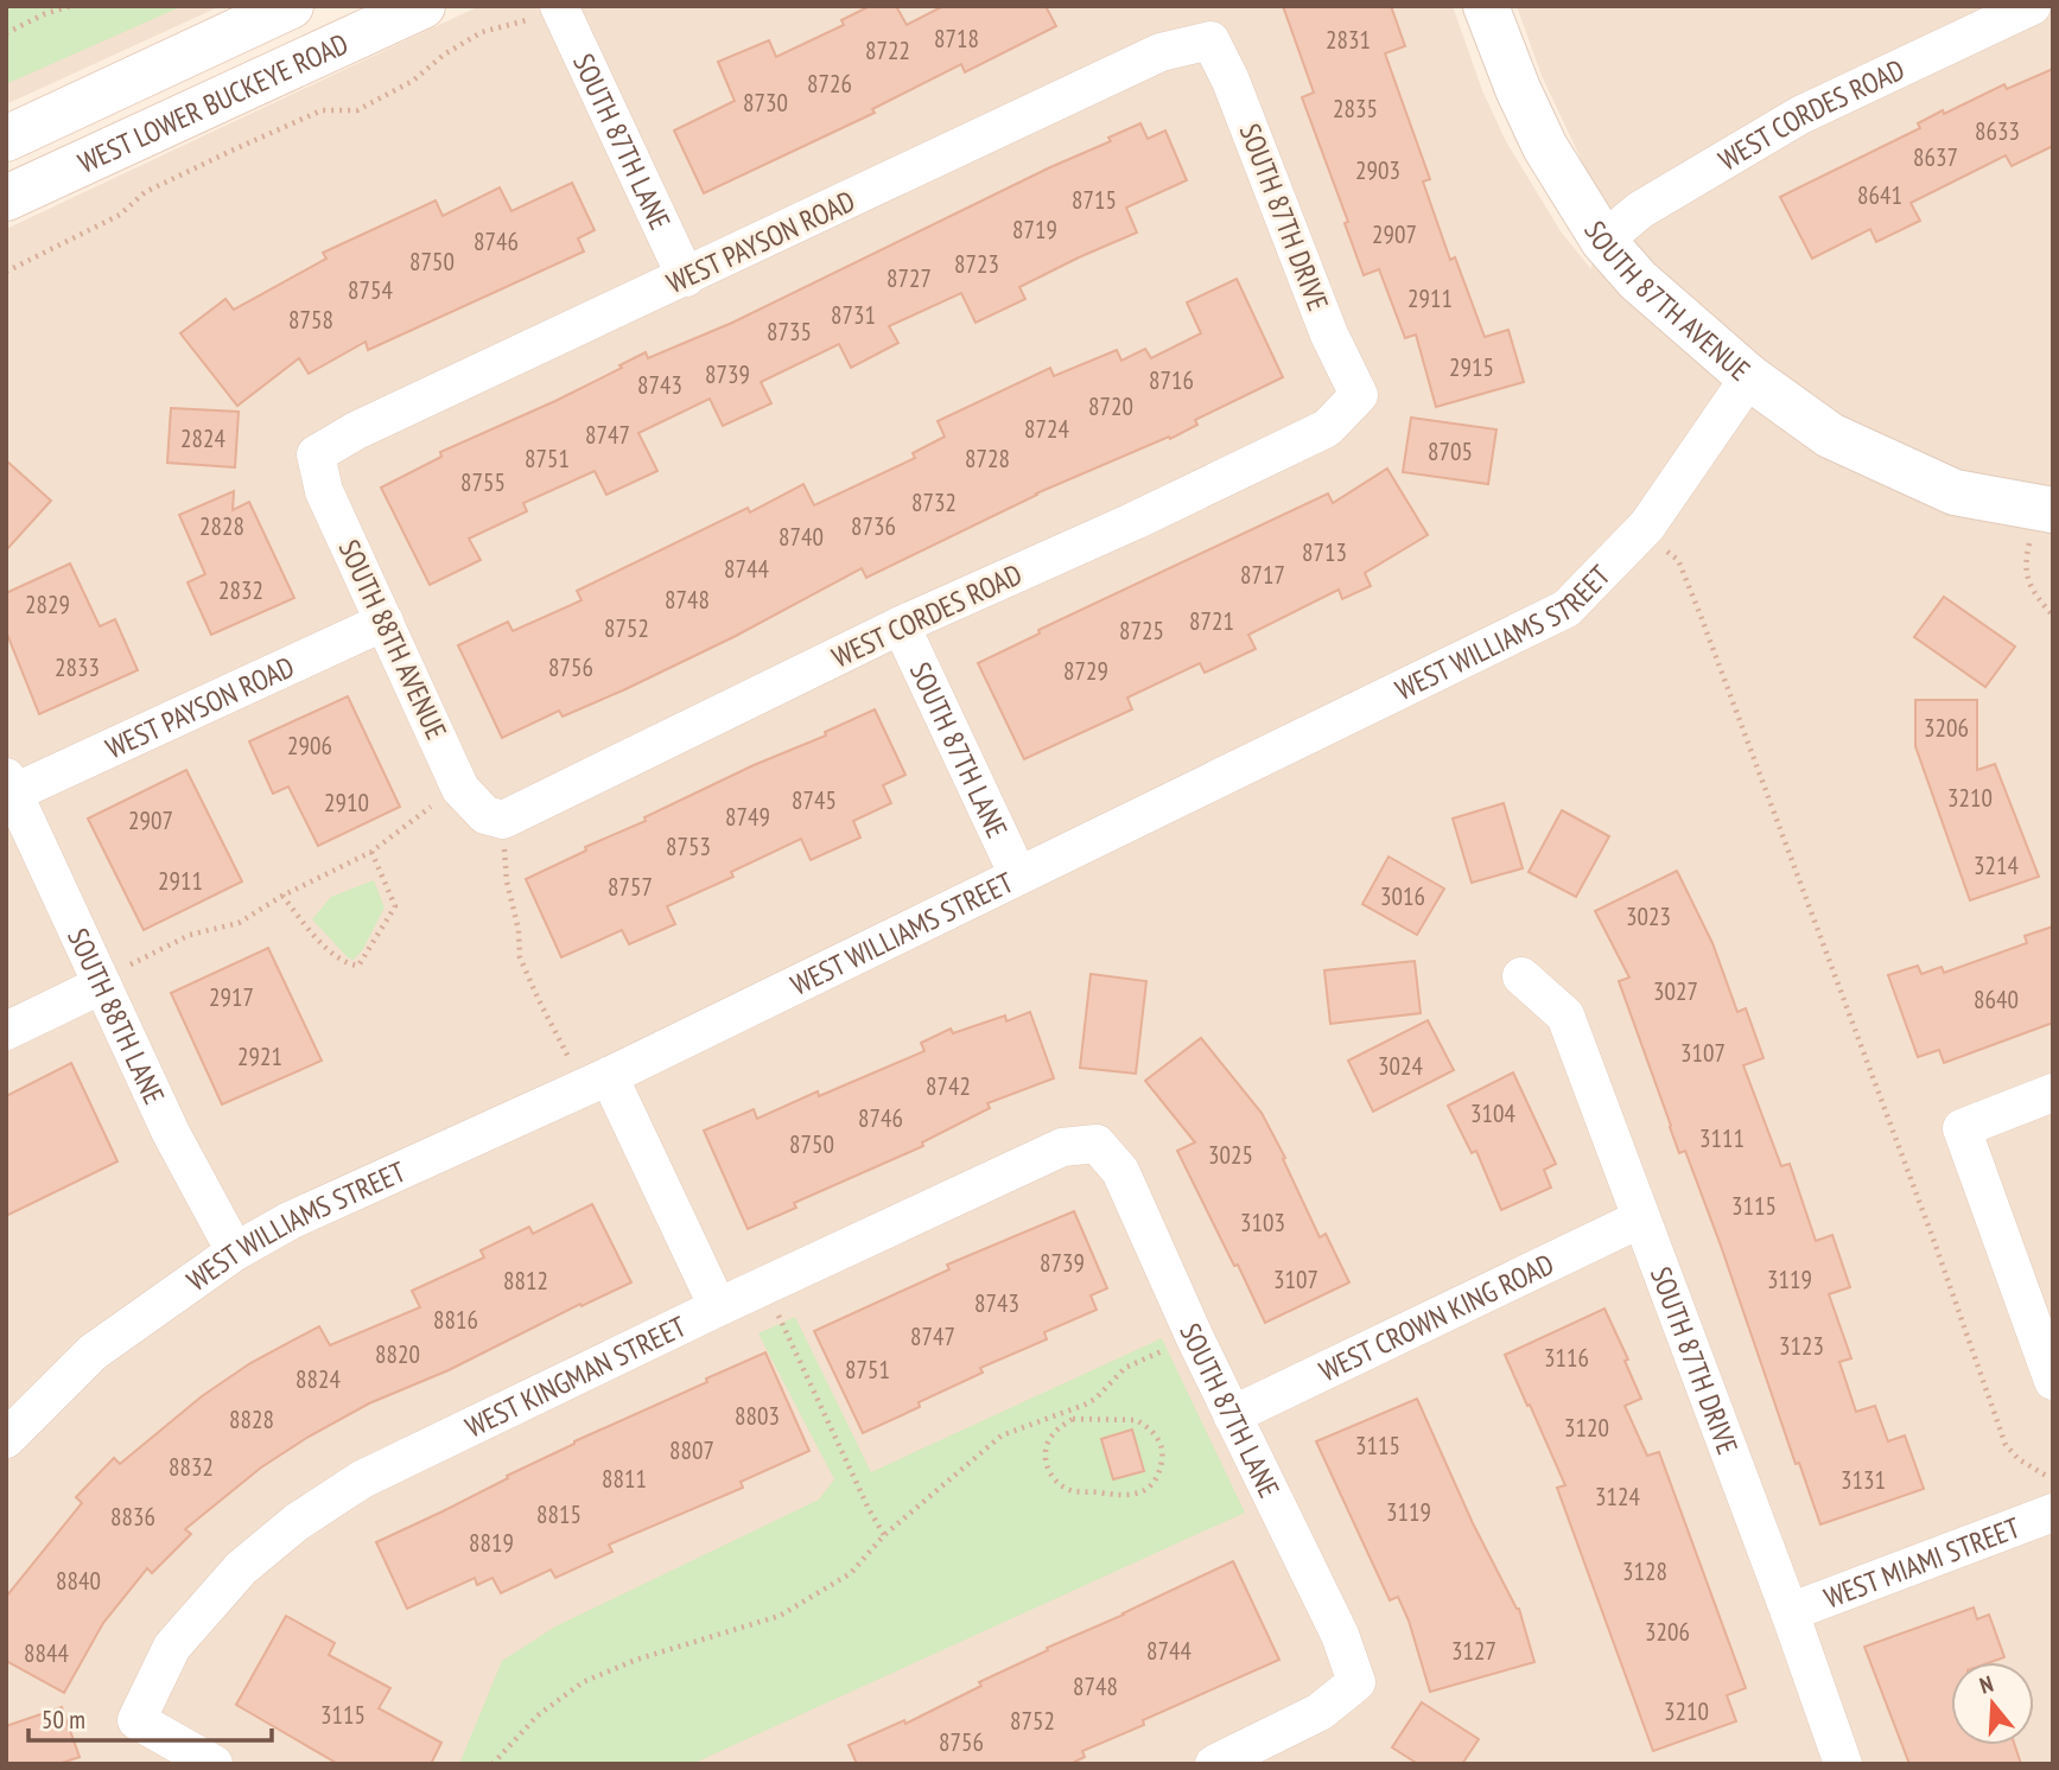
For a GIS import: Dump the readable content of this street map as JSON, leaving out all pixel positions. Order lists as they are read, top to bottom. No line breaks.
{"streets":{"street":["WEST LOWER BUCKEYE ROAD","WEST CORDES ROAD","SOUTH 87TH LANE","SOUTH 87TH DRIVE","WEST PAYSON ROAD","SOUTH 87TH AVENUE","WEST WILLIAMS STREET","SOUTH 88TH AVENUE","SOUTH 88TH LANE","WEST CROWN KING ROAD","WEST KINGMAN STREET","WEST MIAMI STREET"]},"crossings":[["WEST CORDES ROAD","SOUTH 87TH LANE"],["WEST CORDES ROAD","SOUTH 87TH DRIVE"],["WEST CORDES ROAD","SOUTH 87TH AVENUE"],["WEST CORDES ROAD","SOUTH 88TH AVENUE"],["SOUTH 87TH LANE","WEST PAYSON ROAD"],["SOUTH 87TH LANE","WEST WILLIAMS STREET"],["SOUTH 87TH LANE","WEST CROWN KING ROAD"],["SOUTH 87TH LANE","WEST KINGMAN STREET"],["SOUTH 87TH DRIVE","WEST PAYSON ROAD"],["SOUTH 87TH DRIVE","WEST CROWN KING ROAD"],["SOUTH 87TH DRIVE","WEST MIAMI STREET"],["WEST PAYSON ROAD","SOUTH 88TH AVENUE"],["WEST PAYSON ROAD","SOUTH 88TH LANE"],["SOUTH 87TH AVENUE","WEST WILLIAMS STREET"],["WEST WILLIAMS STREET","SOUTH 88TH LANE"]],"house_numbers":["8718","2831","8722","8726","8730","2835","8633","8637","2903","8641","8715","8719","2907","8746","8750","8723","8727","8754","2911","8731","8758","8735","2915","8739","8716","8743","8720","8724","8747","2824","8705","8751","8728","8755","8732","2828","8736","8740","8713","8744","8717","2832","8748","2829","8721","8752","8725","2833","8756","8729","3206","2906","3210","8745","2910","8749","2907","8753","3214","2911","8757","3016","3023","3027","2917","8640","3107","2921","3024","8742","3104","8746","3111","8750","3025","3115","3103","8739","3107","3119","8812","8743","8816","8747","3123","8820","3116","8751","8824","8803","8828","3120","3115","8807","8832","8811","3131","3124","3119","8815","8836","8819","3128","8840","3206","8744","3127","8844","8748","3210","3115","8752","8756"],"scale_bar":"50 m","north":"top"}
